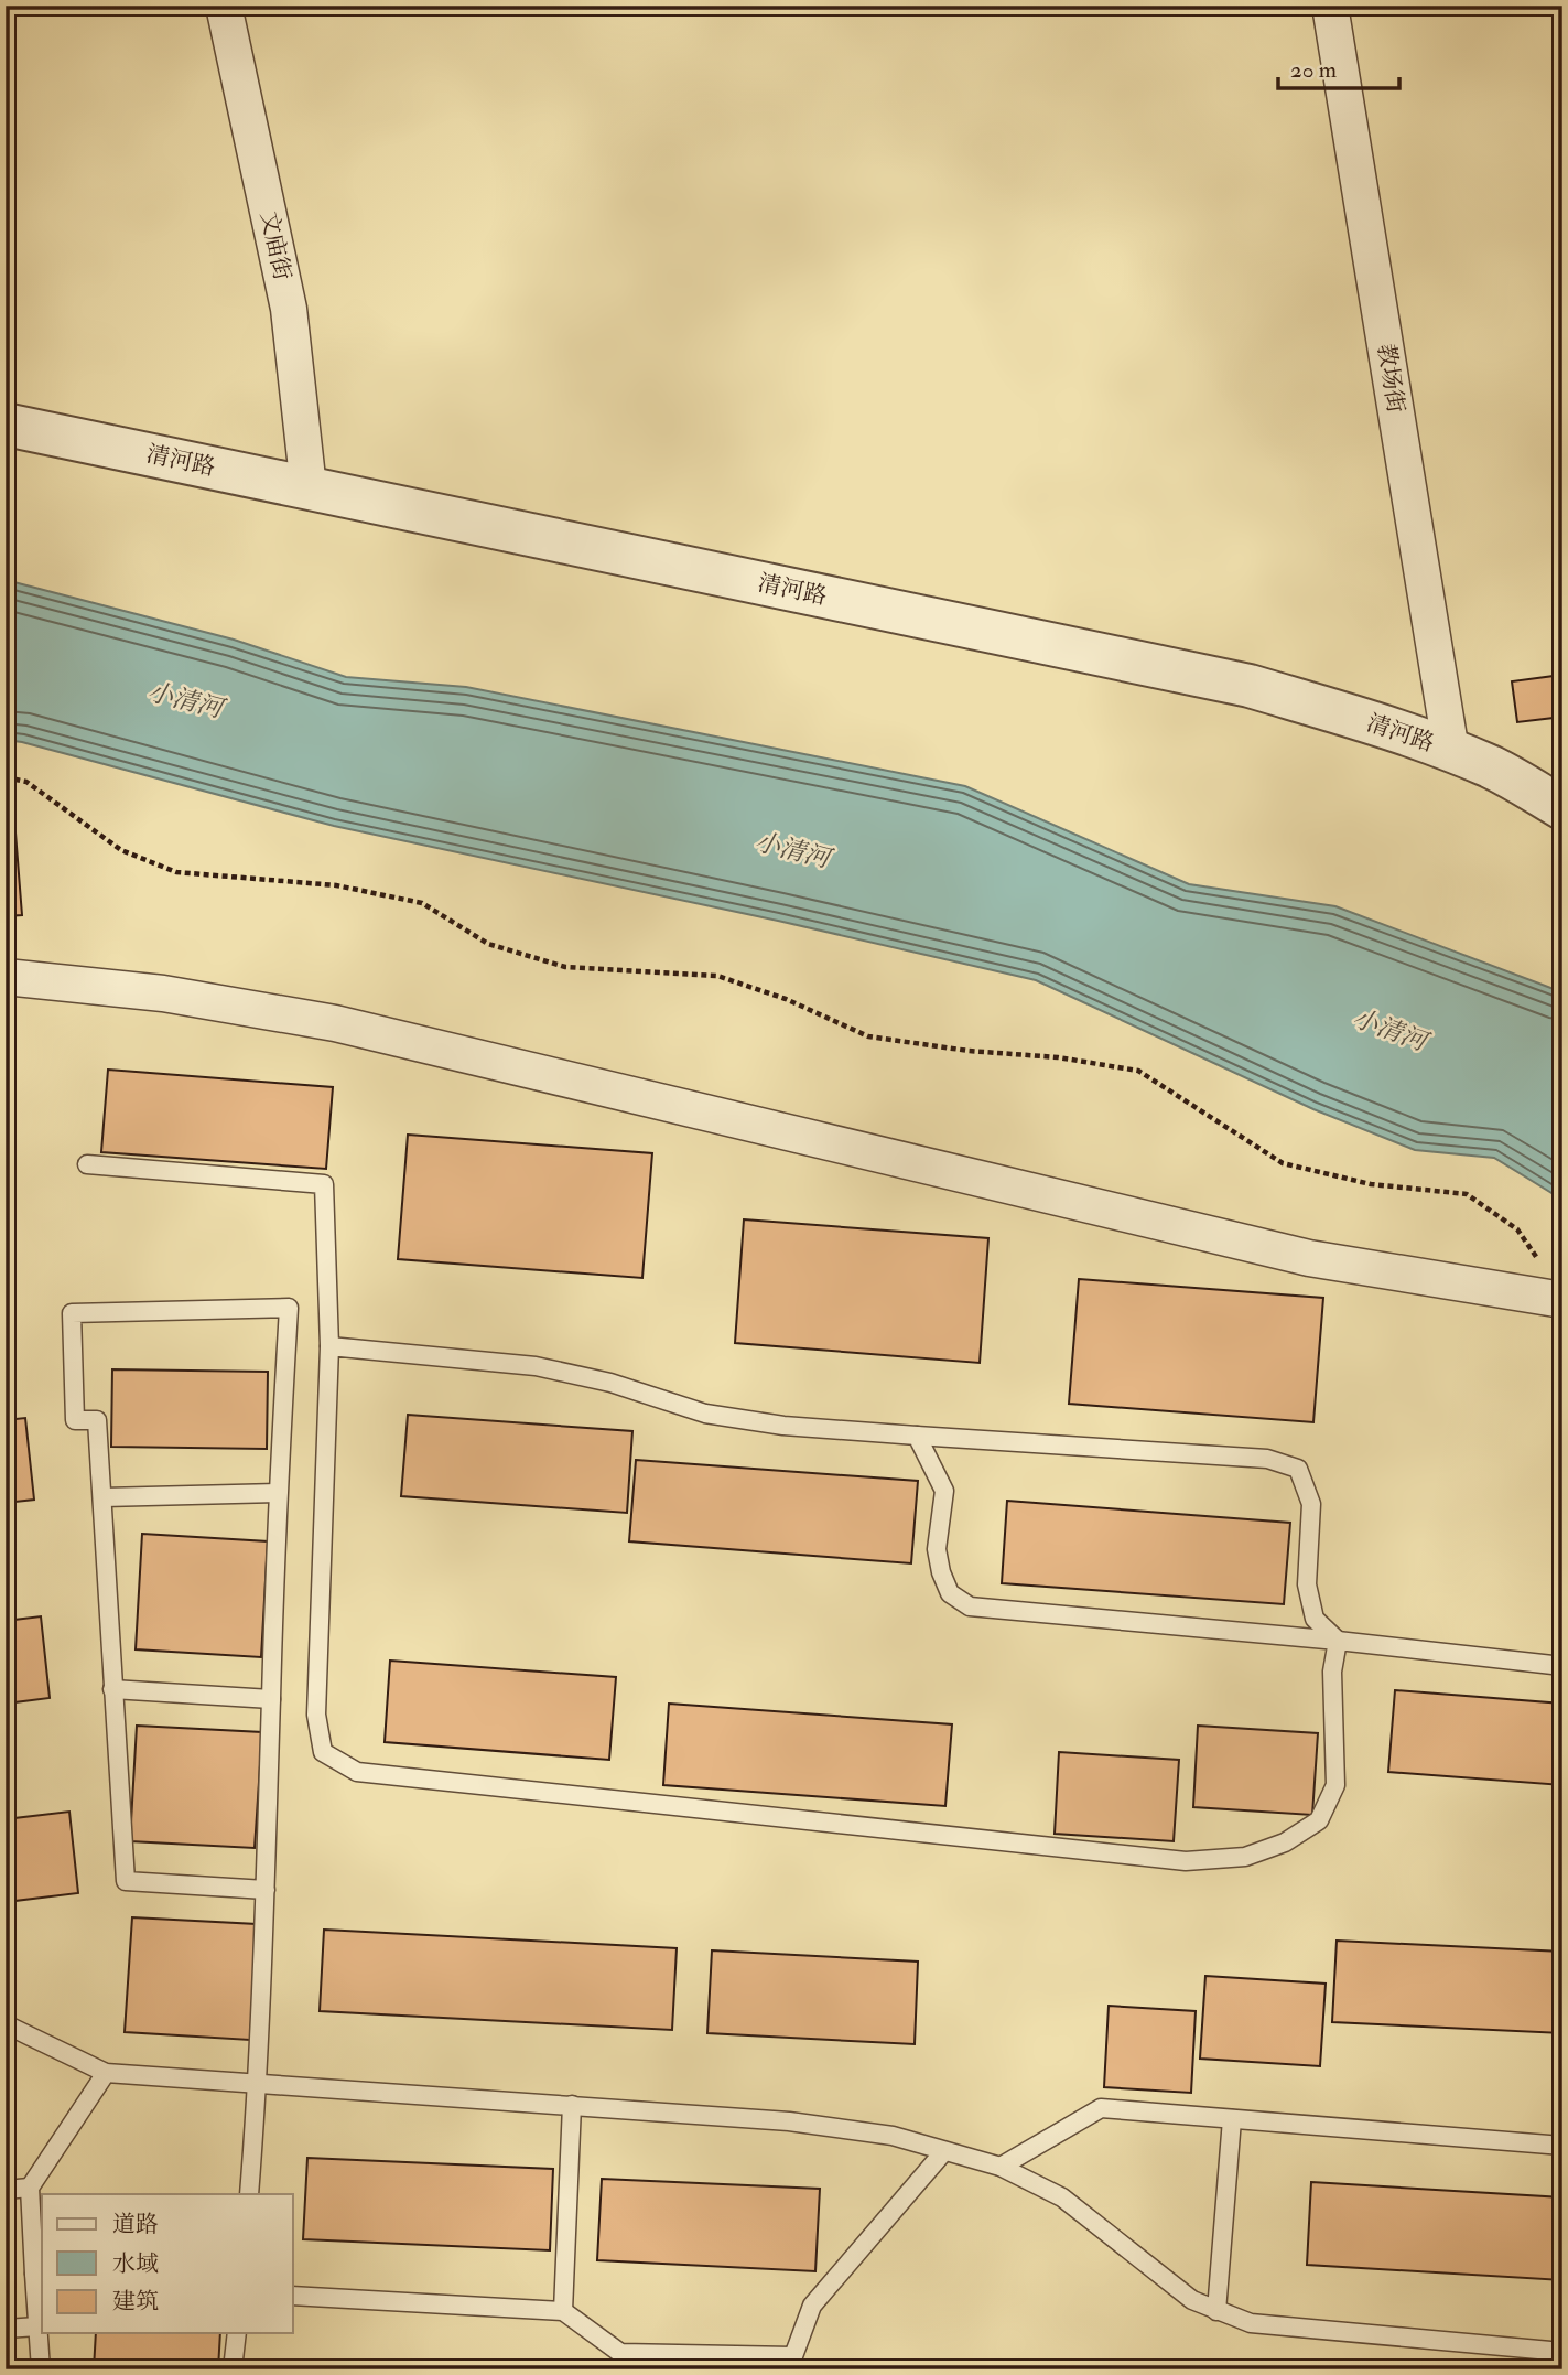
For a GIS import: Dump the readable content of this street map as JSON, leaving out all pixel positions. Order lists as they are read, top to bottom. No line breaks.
{"streets":{"street":["文庙街","教场街","清河路"]},"crossings":[["文庙街","清河路"],["教场街","清河路"]],"water":["小清河"],"legend":["道路","水域","建筑"],"scale_bar":"20 m"}
